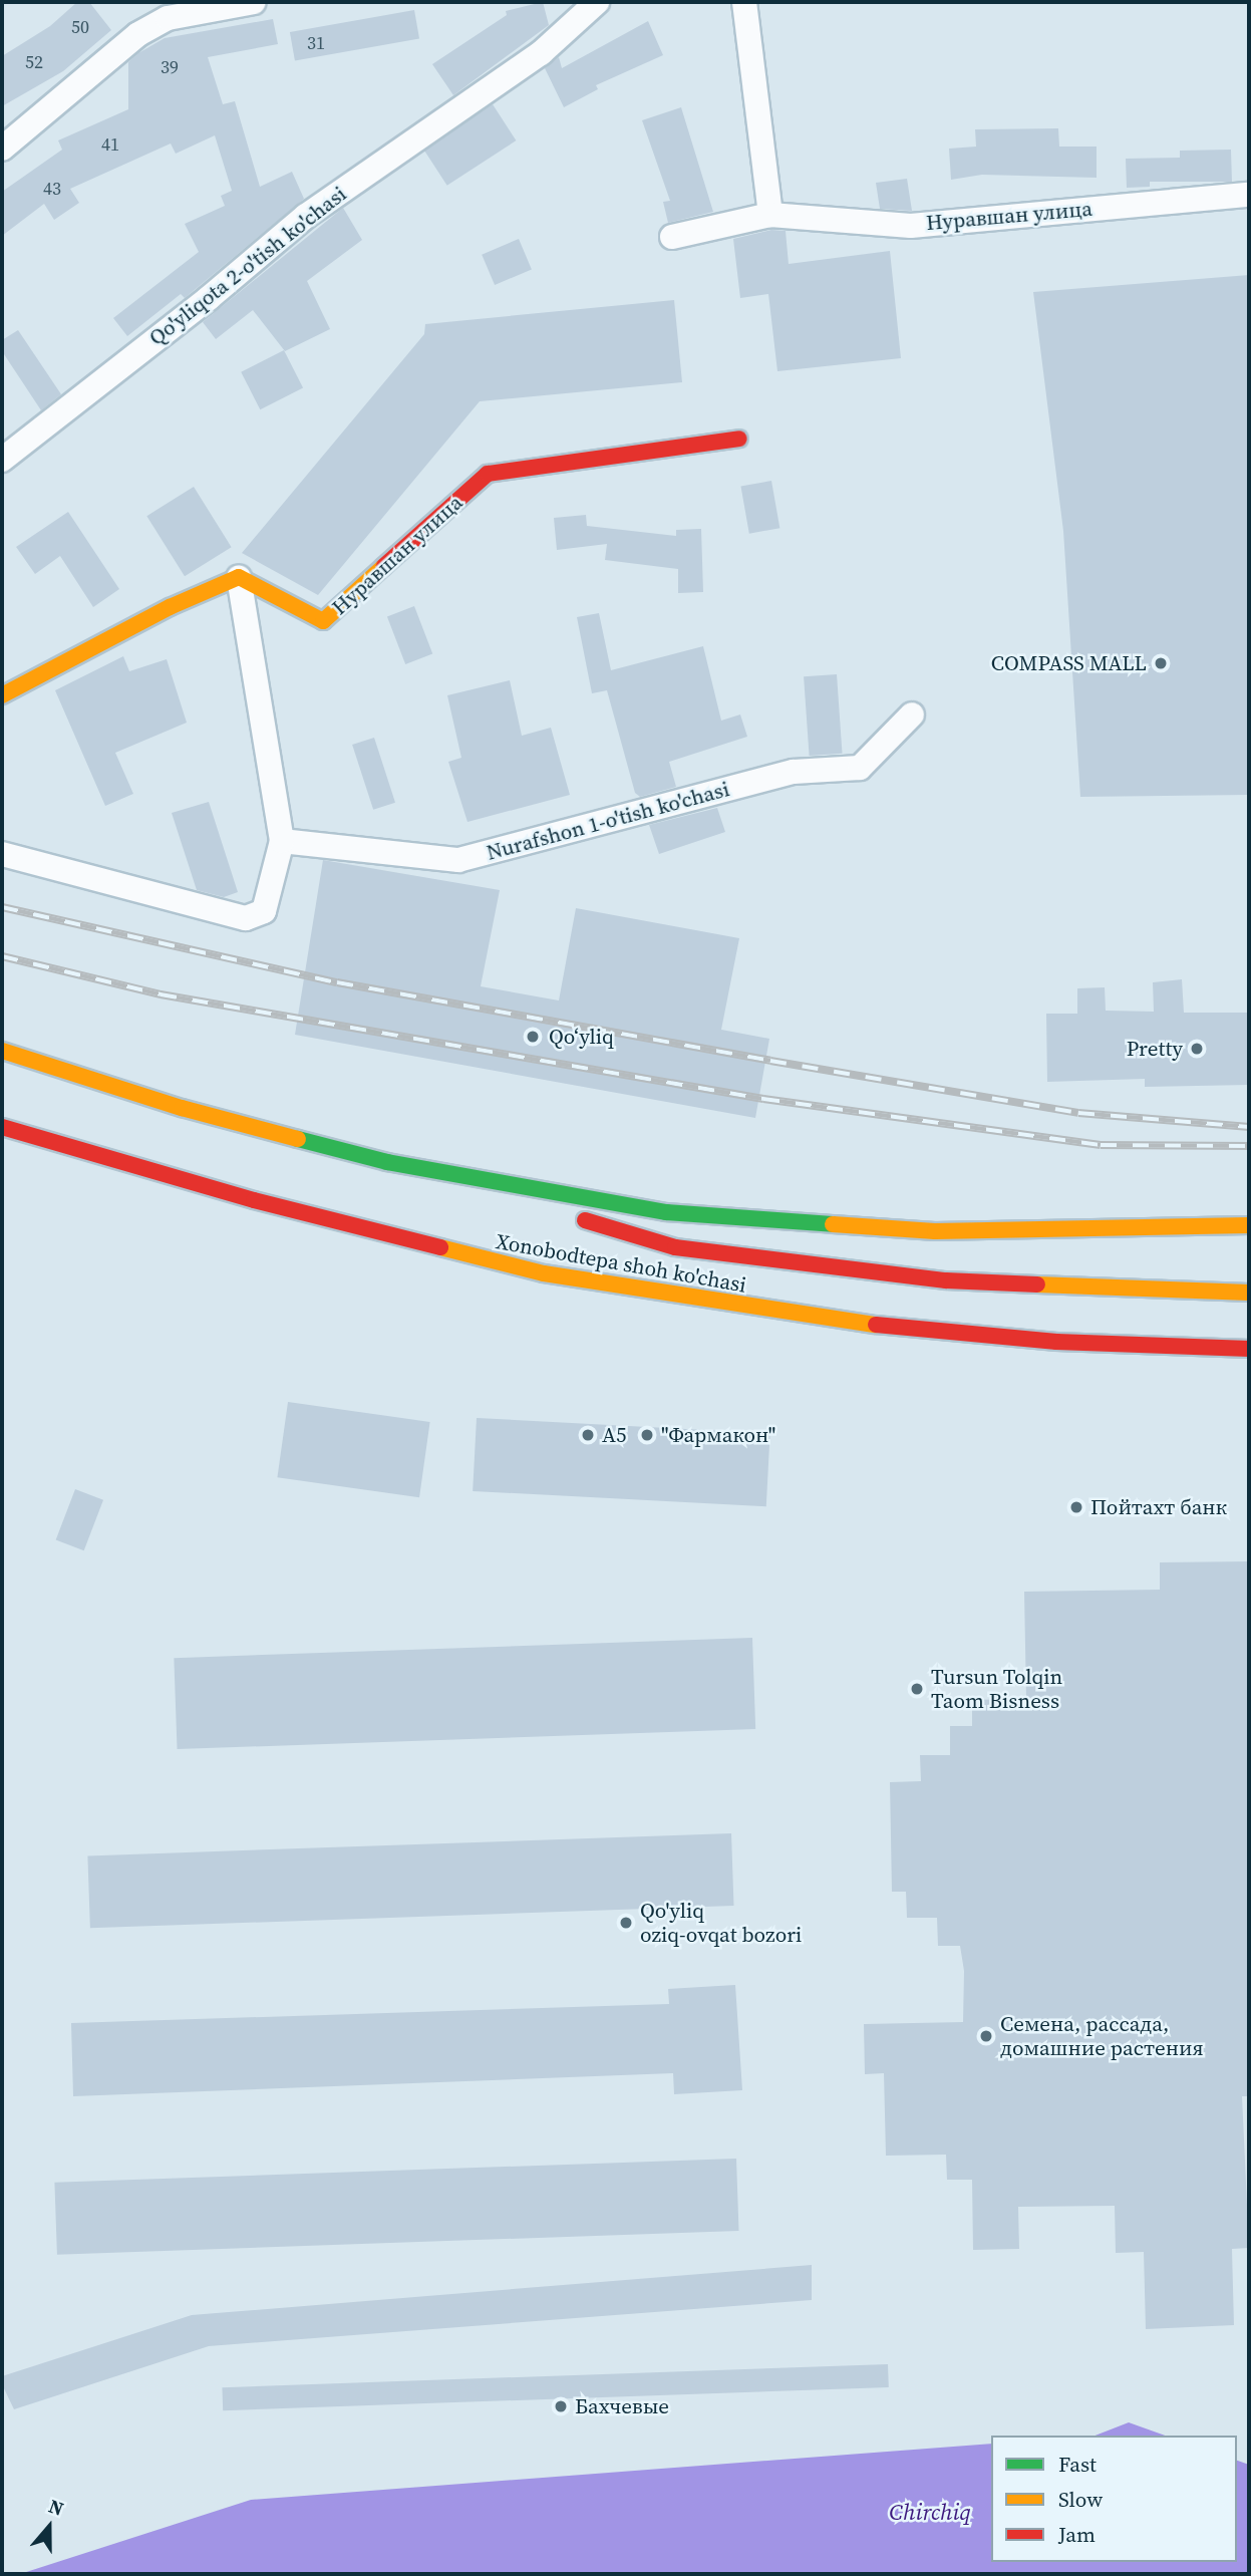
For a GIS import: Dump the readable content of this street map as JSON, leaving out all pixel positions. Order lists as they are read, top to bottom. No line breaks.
{"streets":{"main road":["Нуравшан улица","Xonobodtepa shoh ko'chasi"],"street":["Qo'yliqota 2-o'tish ko'chasi","Nurafshon 1-o'tish ko'chasi"]},"water":["Chirchiq"],"places":["COMPASS MALL","Qo‘yliq","Pretty","А5","\"Фармакон\"","Пойтахт банк","Tursun Tolqin Taom Bisness","Qo'yliq oziq-ovqat bozori","Семена, рассада, домашние растения","Бахчевые"],"house_numbers":["50","31","52","39","41","43"],"legend":["Fast","Slow","Jam"],"north":"top"}
